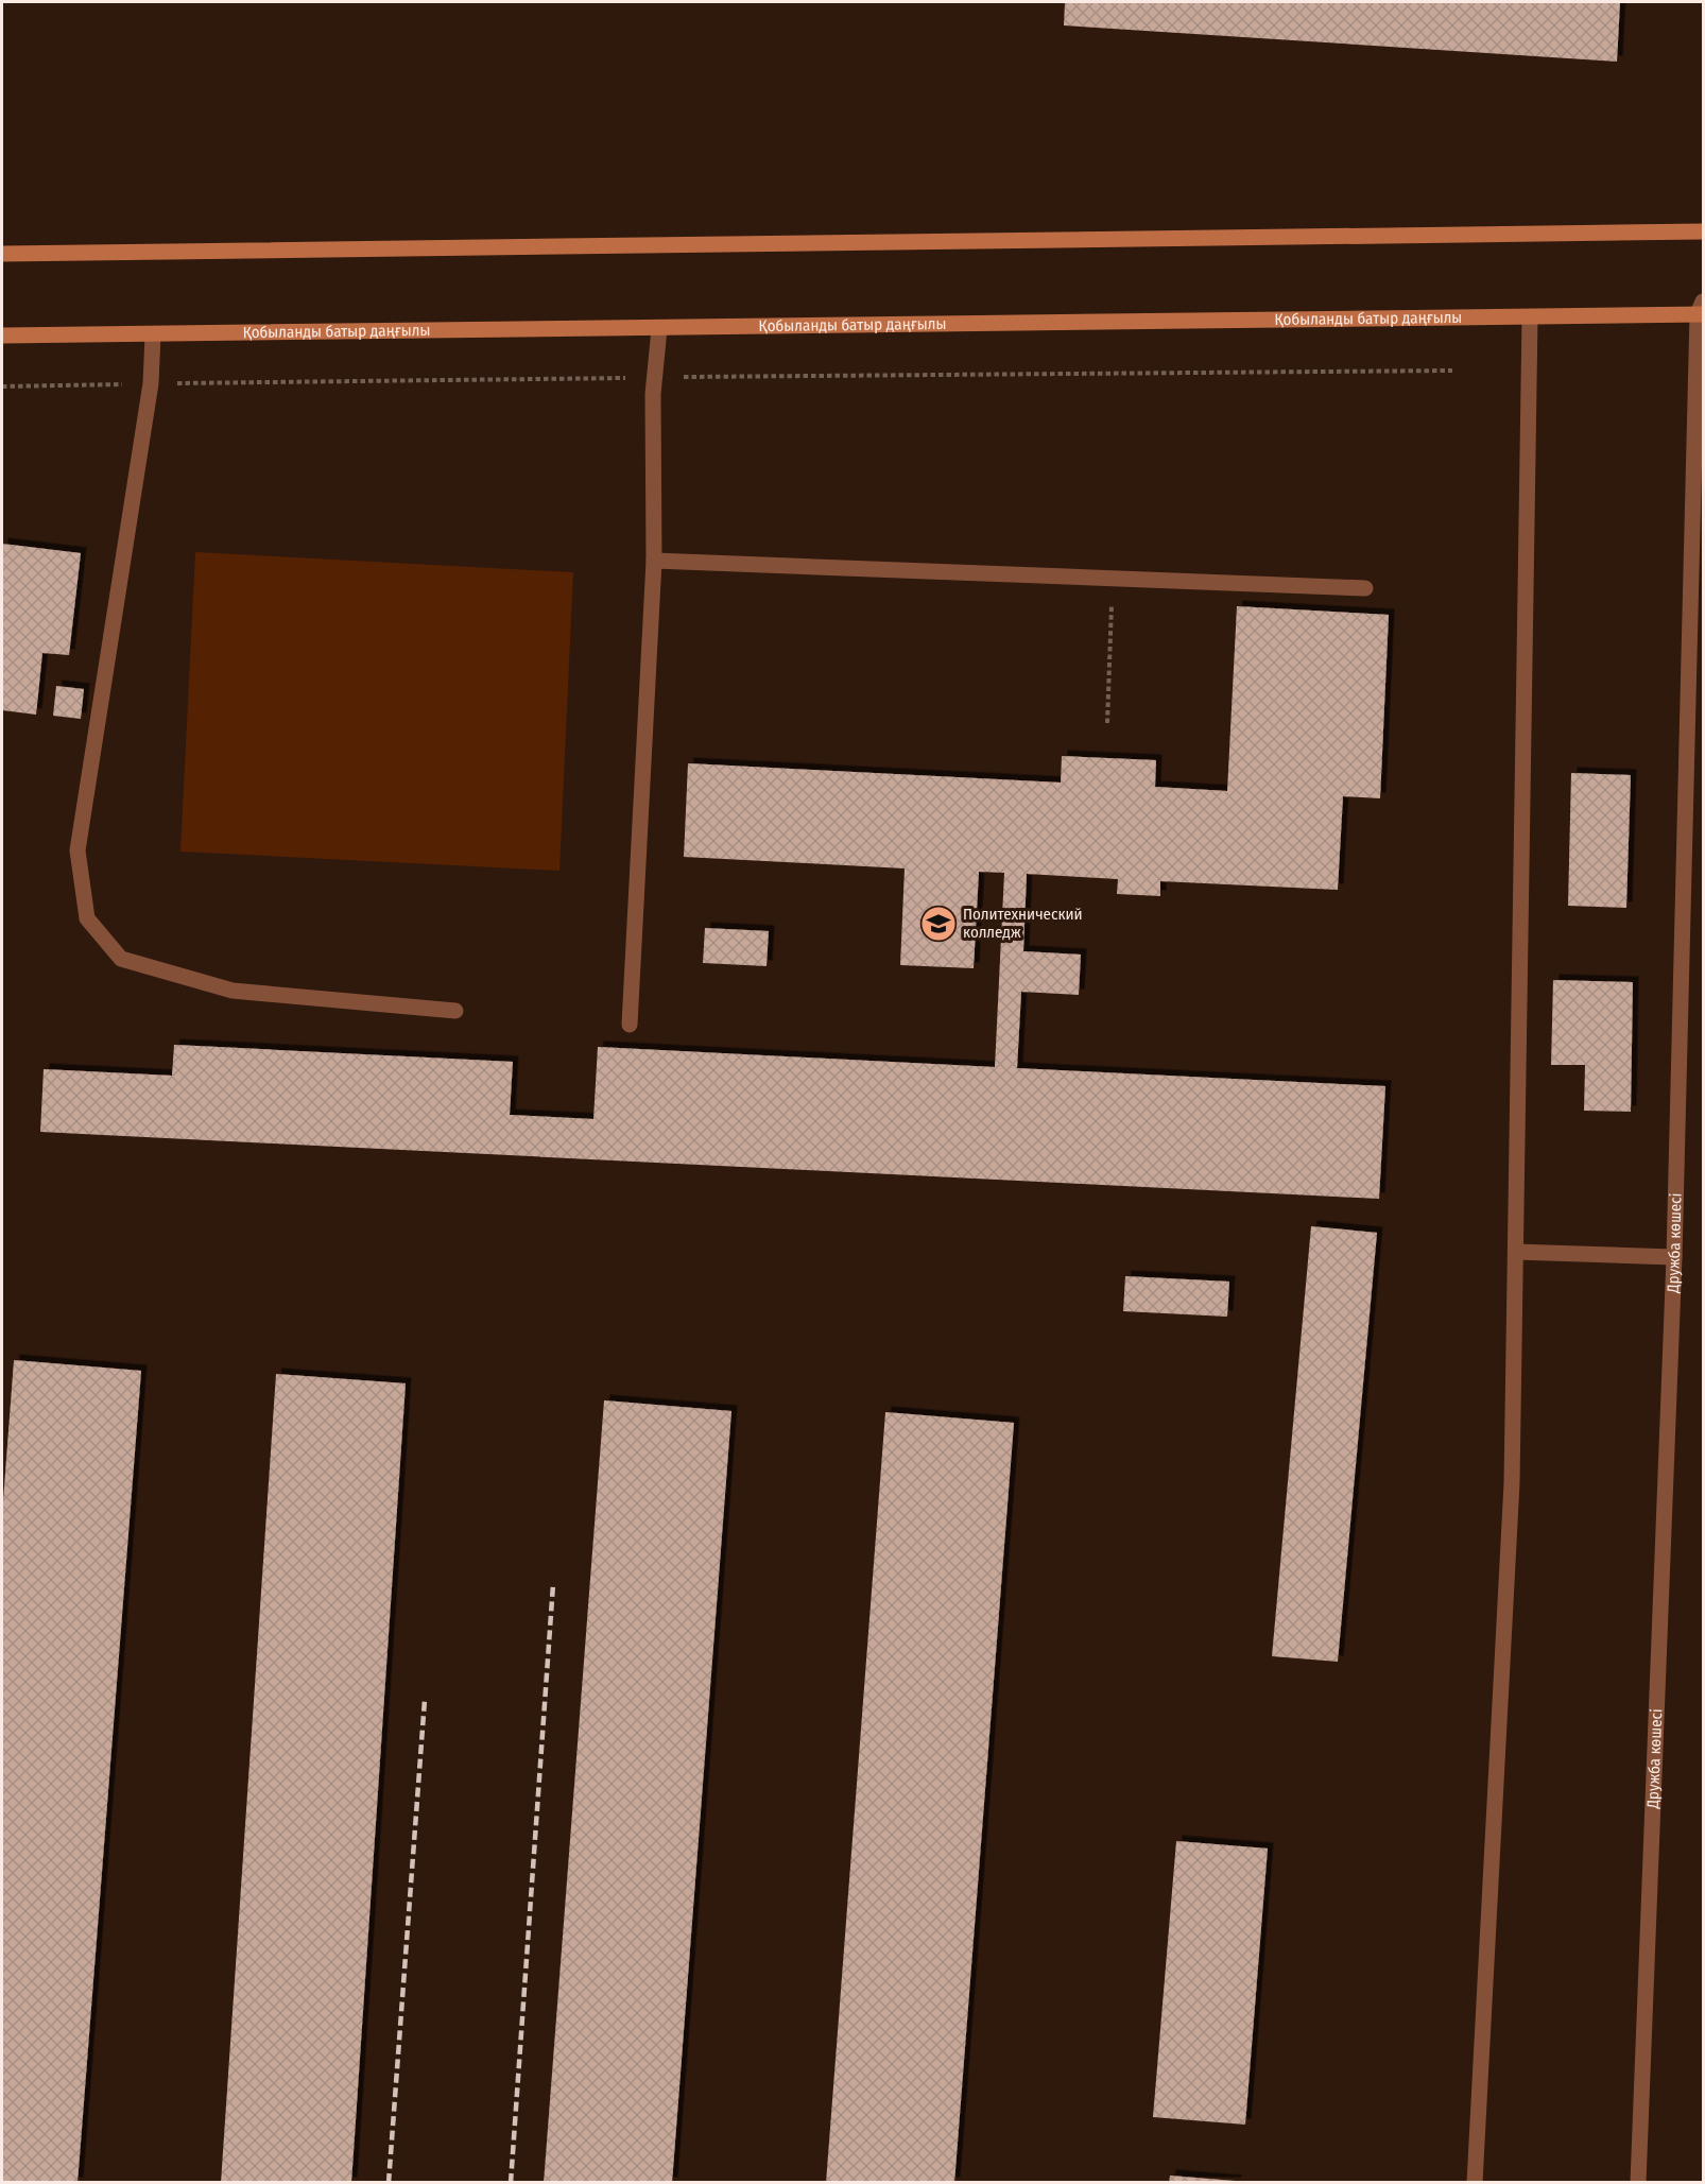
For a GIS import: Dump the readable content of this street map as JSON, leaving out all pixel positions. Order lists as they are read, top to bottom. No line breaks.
{"streets":{"main road":["Қобыланды батыр даңғылы"],"street":["Дружба көшесі"]},"crossings":[["Қобыланды батыр даңғылы","Дружба көшесі"]],"places":{"school or university":["Политехнический колледж"]}}
